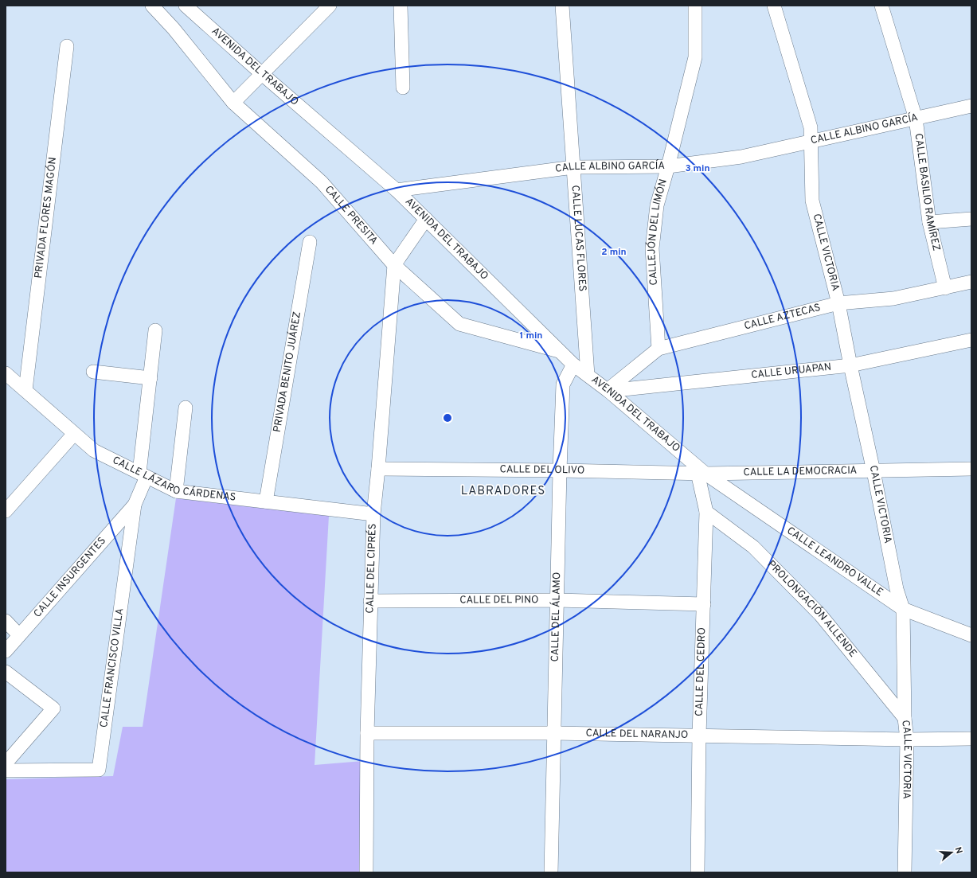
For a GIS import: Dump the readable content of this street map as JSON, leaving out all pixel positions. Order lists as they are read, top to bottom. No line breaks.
{"streets":{"street":["AVENIDA DEL TRABAJO","CALLE ALBINO GARCÍA","CALLE BASILIO RAMÍREZ","CALLE PRESITA","PRIVADA FLORES MAGÓN","CALLEJÓN DEL LIMÓN","CALLE LUCAS FLORES","CALLE VICTORIA","CALLE AZTECAS","PRIVADA BENITO JUÁREZ","CALLE URUAPAN","CALLE DEL OLIVO","CALLE LA DEMOCRACIA","CALLE LÁZARO CÁRDENAS","CALLE LEANDRO VALLE","CALLE DEL CIPRÉS","CALLE INSURGENTES","CALLE DEL PINO","PROLONGACIÓN ALLENDE","CALLE DEL ÁLAMO","CALLE FRANCISCO VILLA","CALLE DEL CEDRO","CALLE DEL NARANJO"]},"crossings":[["AVENIDA DEL TRABAJO","CALLE ALBINO GARCÍA"],["AVENIDA DEL TRABAJO","CALLE PRESITA"],["AVENIDA DEL TRABAJO","CALLE LUCAS FLORES"],["AVENIDA DEL TRABAJO","CALLE AZTECAS"],["AVENIDA DEL TRABAJO","CALLE URUAPAN"],["AVENIDA DEL TRABAJO","CALLE DEL OLIVO"],["AVENIDA DEL TRABAJO","CALLE LA DEMOCRACIA"],["AVENIDA DEL TRABAJO","CALLE LEANDRO VALLE"],["AVENIDA DEL TRABAJO","CALLE DEL ÁLAMO"],["AVENIDA DEL TRABAJO","CALLE DEL CEDRO"],["CALLE ALBINO GARCÍA","CALLE BASILIO RAMÍREZ"],["CALLE ALBINO GARCÍA","CALLEJÓN DEL LIMÓN"],["CALLE ALBINO GARCÍA","CALLE LUCAS FLORES"],["CALLE ALBINO GARCÍA","CALLE VICTORIA"],["CALLE BASILIO RAMÍREZ","CALLE AZTECAS"],["CALLE PRESITA","CALLE DEL CIPRÉS"],["PRIVADA FLORES MAGÓN","CALLE LÁZARO CÁRDENAS"],["CALLEJÓN DEL LIMÓN","CALLE AZTECAS"],["CALLE VICTORIA","CALLE AZTECAS"],["CALLE VICTORIA","CALLE URUAPAN"],["CALLE VICTORIA","CALLE LA DEMOCRACIA"],["CALLE VICTORIA","CALLE LEANDRO VALLE"],["CALLE VICTORIA","PROLONGACIÓN ALLENDE"],["CALLE VICTORIA","CALLE DEL NARANJO"],["CALLE AZTECAS","CALLE URUAPAN"],["PRIVADA BENITO JUÁREZ","CALLE LÁZARO CÁRDENAS"],["CALLE DEL OLIVO","CALLE LA DEMOCRACIA"],["CALLE DEL OLIVO","CALLE LEANDRO VALLE"],["CALLE DEL OLIVO","CALLE DEL CIPRÉS"],["CALLE DEL OLIVO","CALLE DEL ÁLAMO"],["CALLE DEL OLIVO","CALLE DEL CEDRO"],["CALLE LA DEMOCRACIA","CALLE LEANDRO VALLE"],["CALLE LA DEMOCRACIA","CALLE DEL CEDRO"],["CALLE LÁZARO CÁRDENAS","CALLE DEL CIPRÉS"],["CALLE LÁZARO CÁRDENAS","CALLE FRANCISCO VILLA"],["CALLE LEANDRO VALLE","CALLE DEL CEDRO"],["CALLE DEL CIPRÉS","CALLE DEL PINO"],["CALLE DEL CIPRÉS","CALLE DEL NARANJO"],["CALLE INSURGENTES","CALLE FRANCISCO VILLA"],["CALLE DEL PINO","CALLE DEL ÁLAMO"],["CALLE DEL PINO","CALLE DEL CEDRO"],["PROLONGACIÓN ALLENDE","CALLE DEL CEDRO"],["CALLE DEL ÁLAMO","CALLE DEL NARANJO"],["CALLE DEL CEDRO","CALLE DEL NARANJO"]],"districts":["LABRADORES"],"north":"right","rings":["3 min","2 min","1 min"]}
